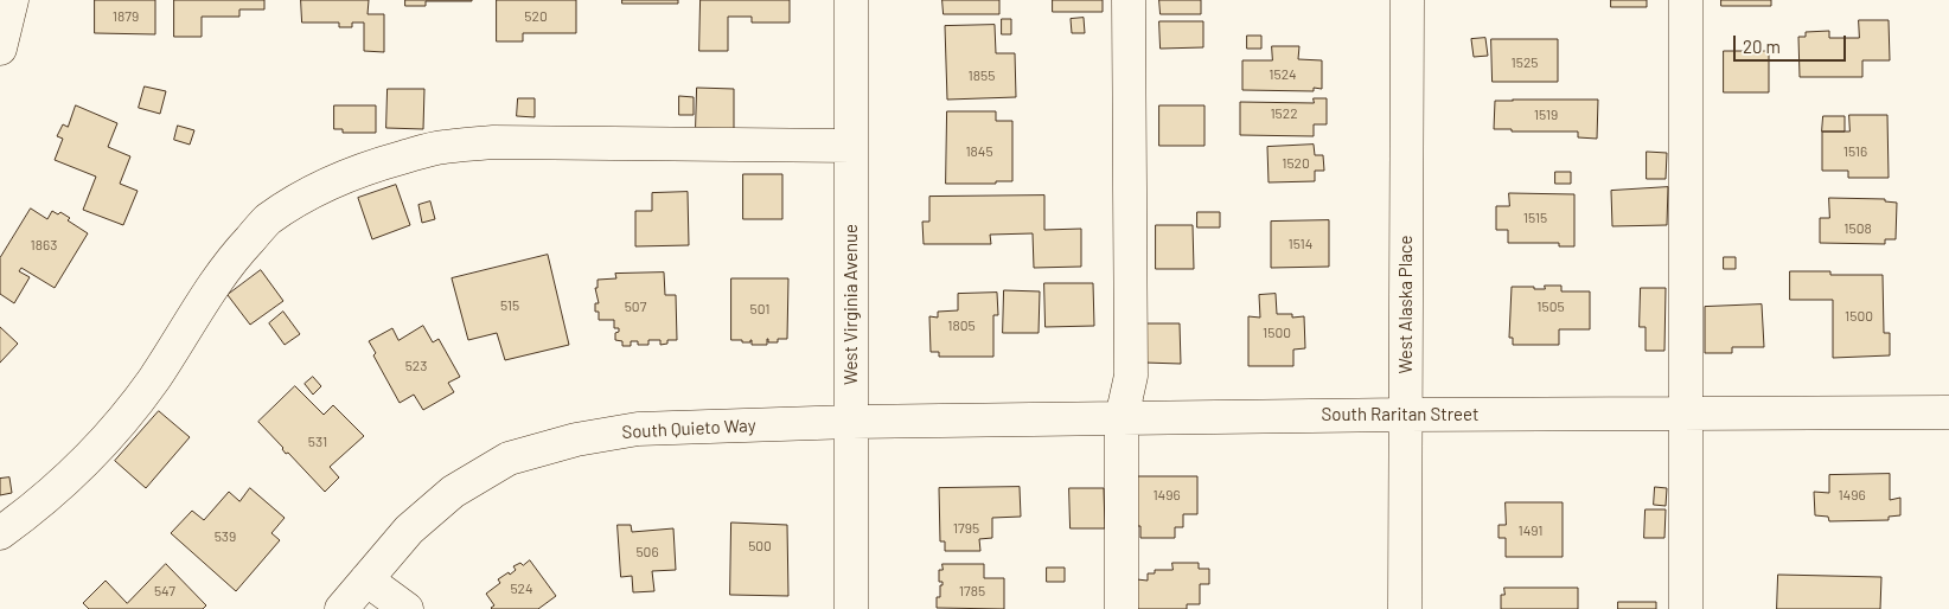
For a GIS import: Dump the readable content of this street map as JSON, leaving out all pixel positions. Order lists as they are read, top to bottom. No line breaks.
{"streets":{"street":["West Virginia Avenue","West Alaska Place","South Raritan Street","South Quieto Way"]},"crossings":[["West Virginia Avenue","South Raritan Street"],["West Virginia Avenue","South Quieto Way"],["West Alaska Place","South Raritan Street"],["South Raritan Street","South Quieto Way"]],"house_numbers":["1879","520","1525","1524","1855","1522","1519","1845","1516","1520","1515","1508","1514","1863","515","507","1505","501","1500","1805","1500","523","531","1496","1496","1795","1491","539","500","506","524","547","1785"],"scale_bar":"20 m"}
